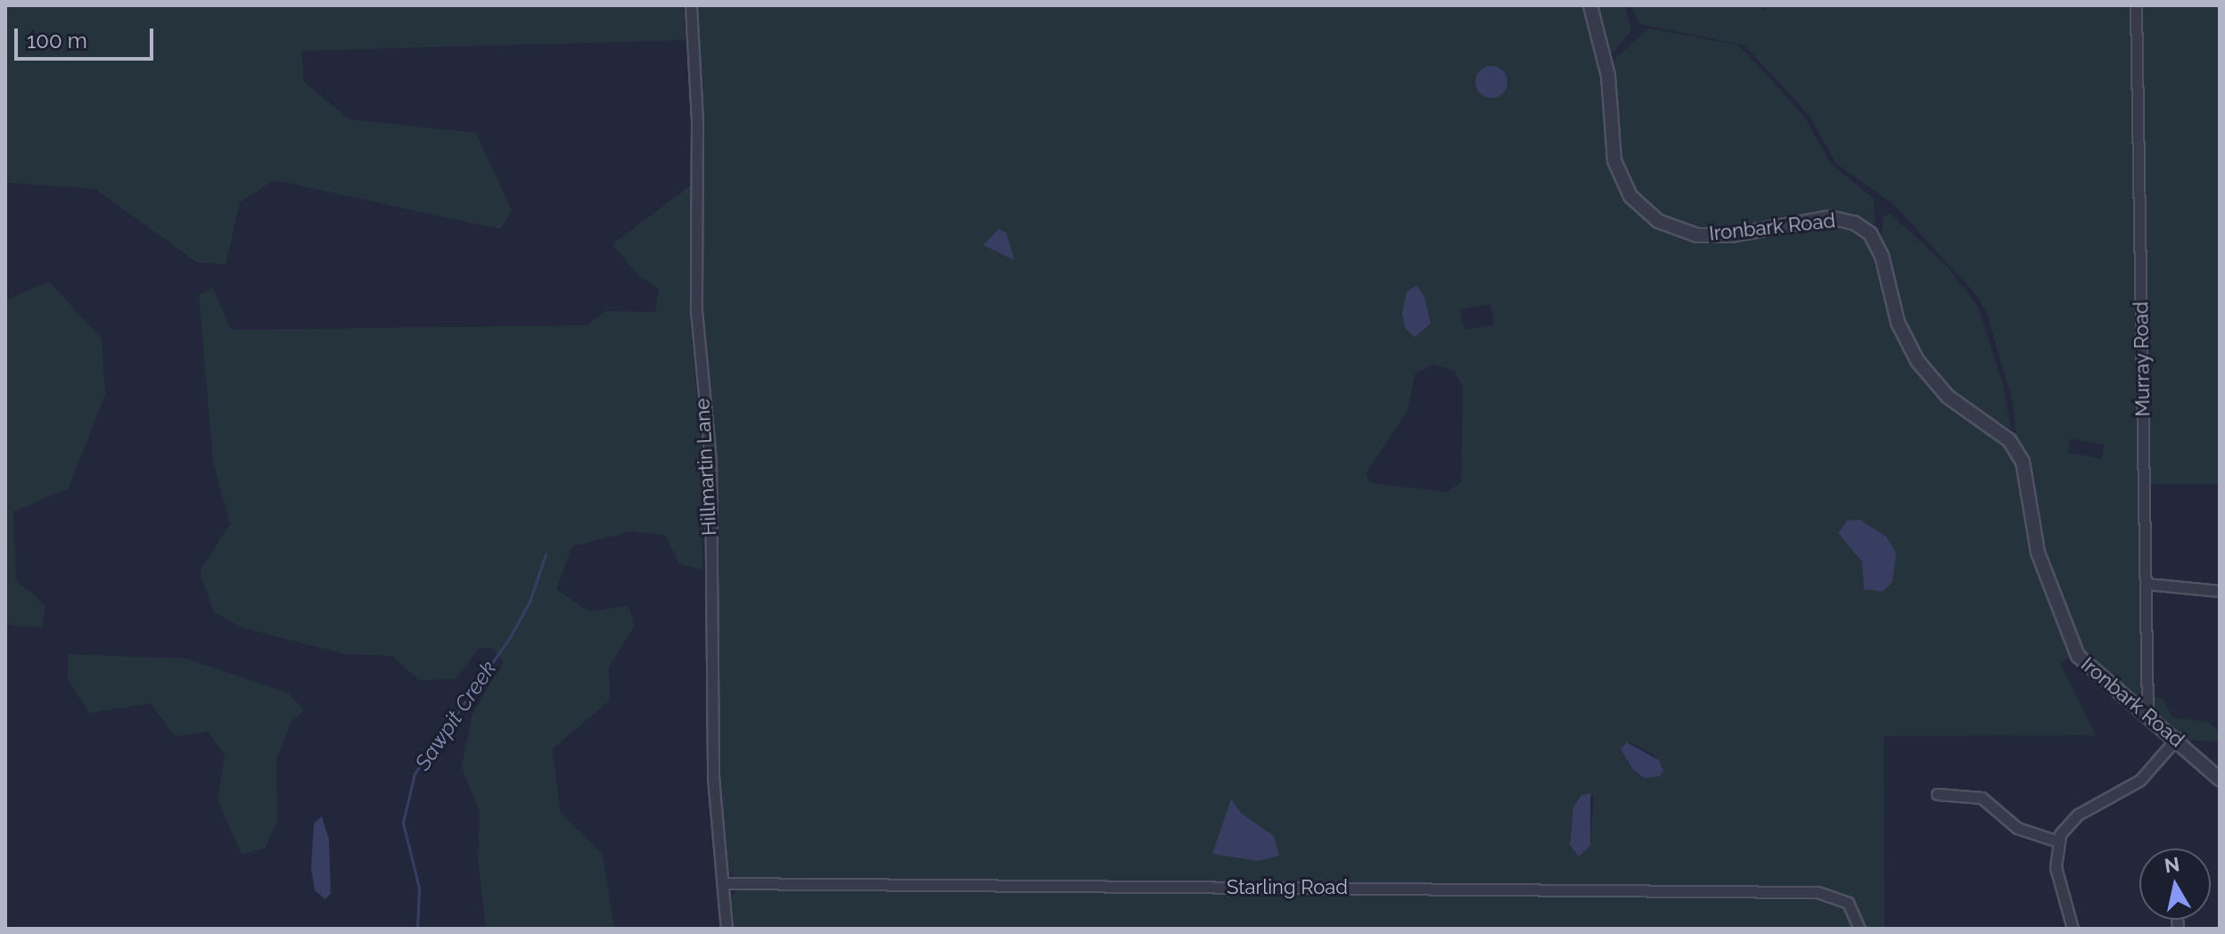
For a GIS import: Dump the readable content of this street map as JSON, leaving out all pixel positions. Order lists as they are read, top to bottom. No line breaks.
{"streets":{"street":["Ironbark Road","Murray Road","Hillmartin Lane","Starling Road"]},"crossings":[["Ironbark Road","Murray Road"],["Hillmartin Lane","Starling Road"]],"water":["Sawpit Creek"],"scale_bar":"100 m","north":"top"}
